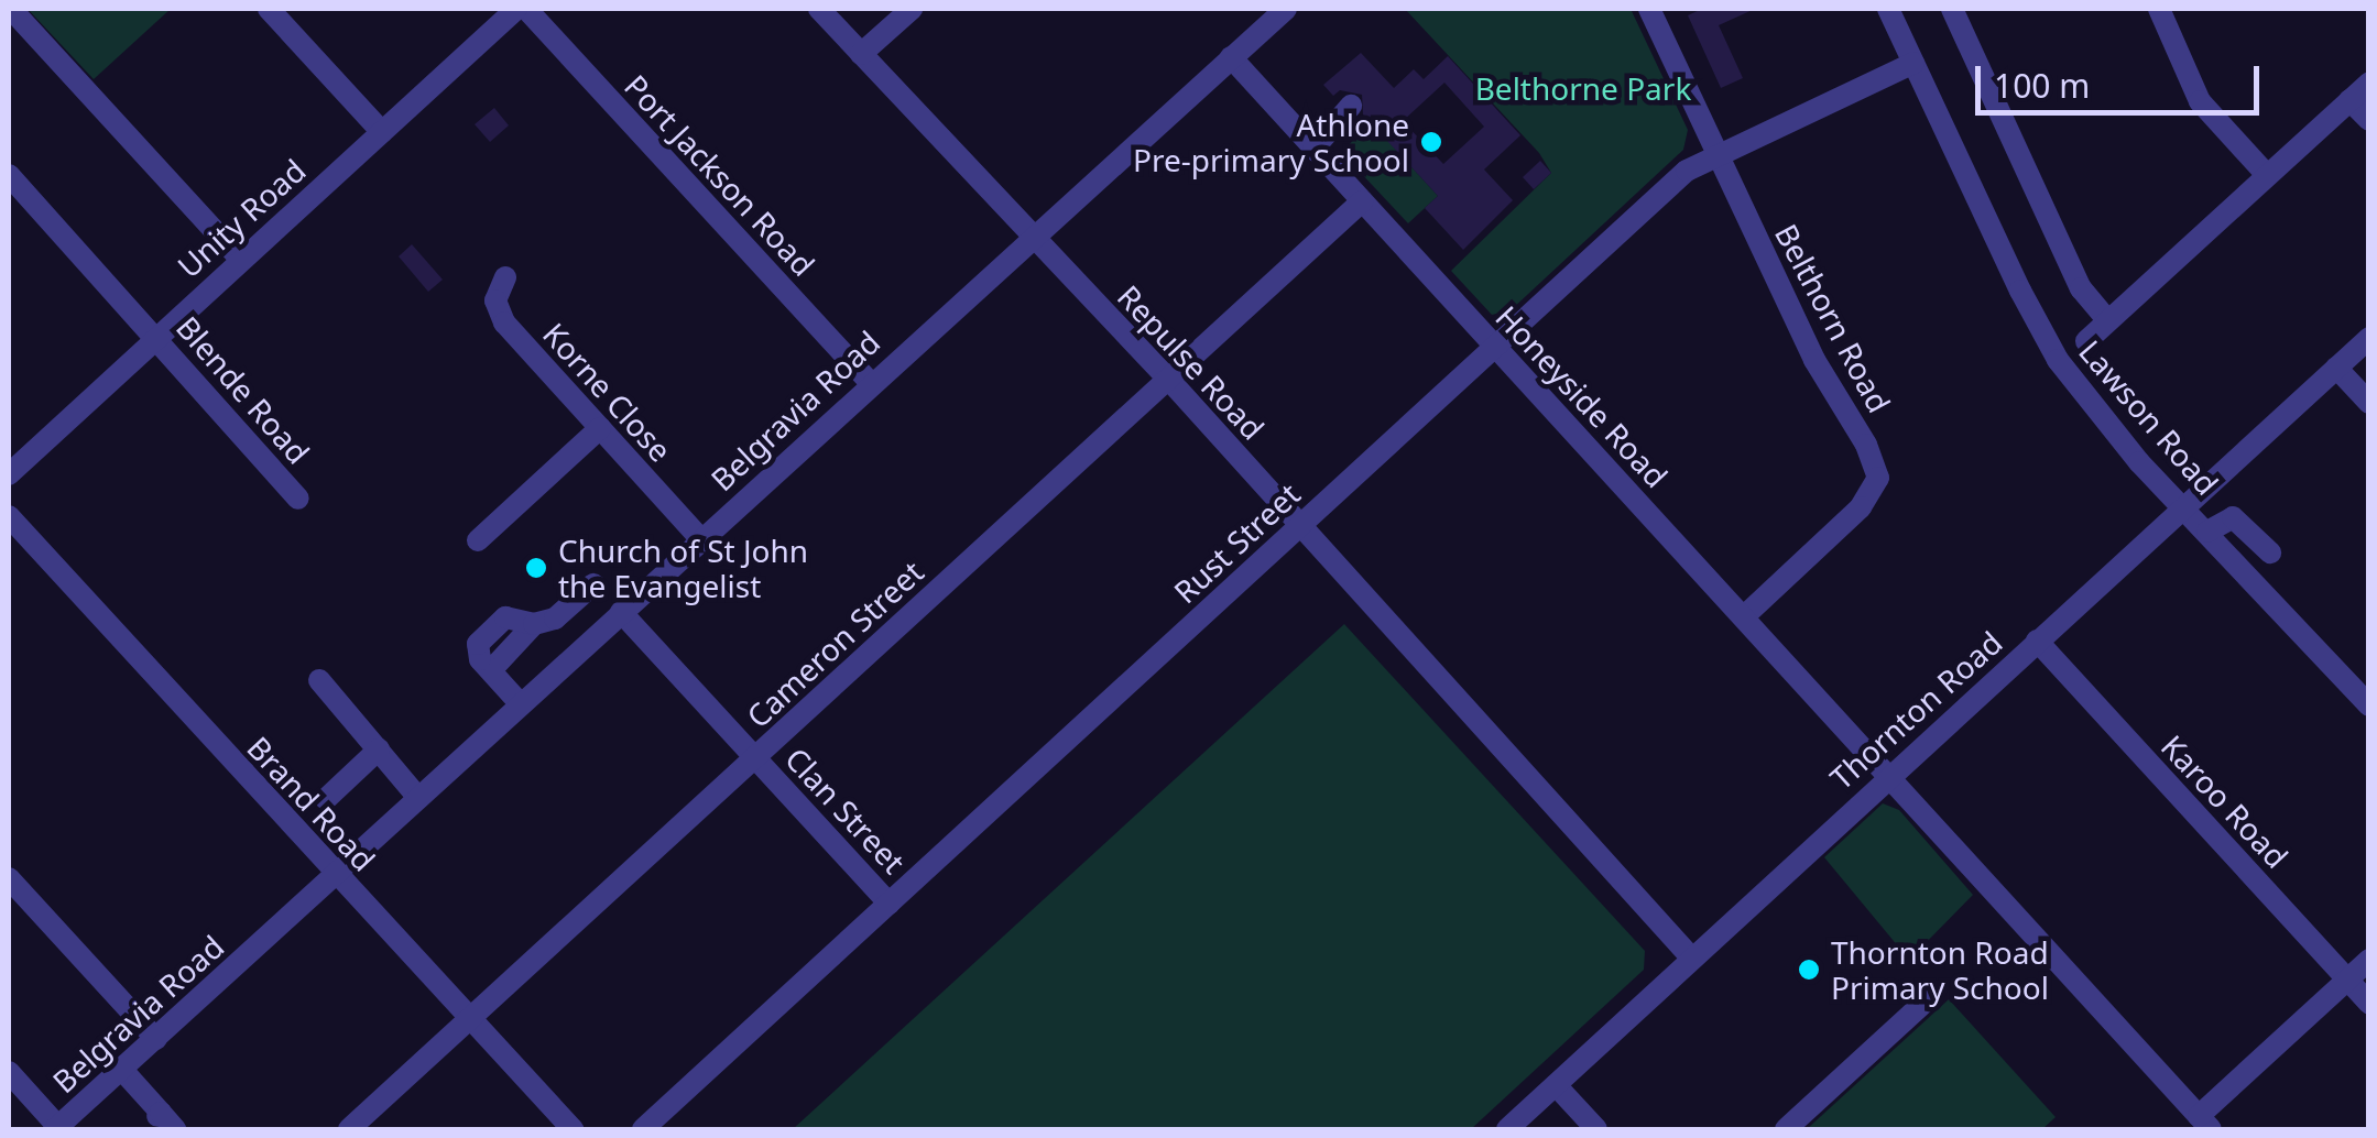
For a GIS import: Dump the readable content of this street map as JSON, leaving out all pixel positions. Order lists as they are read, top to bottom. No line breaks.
{"streets":{"street":["Port Jackson Road","Unity Road","Belthorn Road","Repulse Road","Blende Road","Korne Close","Honeyside Road","Belgravia Road","Lawson Road","Rust Street","Cameron Street","Thornton Road","Karoo Road","Brand Road","Clan Street"]},"crossings":[["Port Jackson Road","Belgravia Road"],["Unity Road","Blende Road"],["Belthorn Road","Honeyside Road"],["Belthorn Road","Rust Street"],["Repulse Road","Belgravia Road"],["Repulse Road","Rust Street"],["Repulse Road","Cameron Street"],["Repulse Road","Thornton Road"],["Korne Close","Belgravia Road"],["Honeyside Road","Belgravia Road"],["Honeyside Road","Rust Street"],["Honeyside Road","Cameron Street"],["Honeyside Road","Thornton Road"],["Belgravia Road","Brand Road"],["Belgravia Road","Clan Street"],["Lawson Road","Rust Street"],["Lawson Road","Thornton Road"],["Rust Street","Clan Street"],["Cameron Street","Brand Road"],["Cameron Street","Clan Street"],["Thornton Road","Karoo Road"]],"parks":["Belthorne Park"],"places":["Athlone Pre-primary School","Church of St John the Evangelist","Thornton Road Primary School"],"scale_bar":"100 m"}
